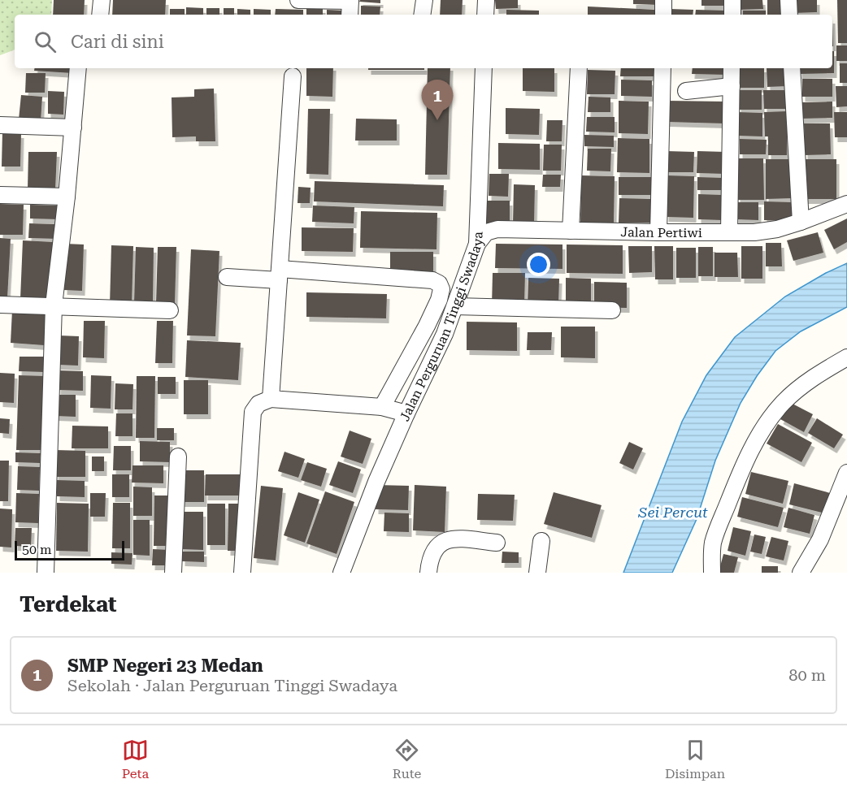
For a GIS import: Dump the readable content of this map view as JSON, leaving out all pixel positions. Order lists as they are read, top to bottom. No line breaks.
{"streets":{"street":["Jalan Pertiwi","Jalan Perguruan Tinggi Swadaya"]},"crossings":[["Jalan Pertiwi","Jalan Perguruan Tinggi Swadaya"]],"water":["Sei Percut"],"scale_bar":"50 m","page":{"search":"Cari di sini","pins":"1","scale":"50 m","heading":"Terdekat","list":[{"mark":"1","name":"SMP Negeri 23 Medan","note":"Sekolah · Jalan Perguruan Tinggi Swadaya","value":"80 m"}],"nav":["Peta","Rute","Disimpan"]}}
